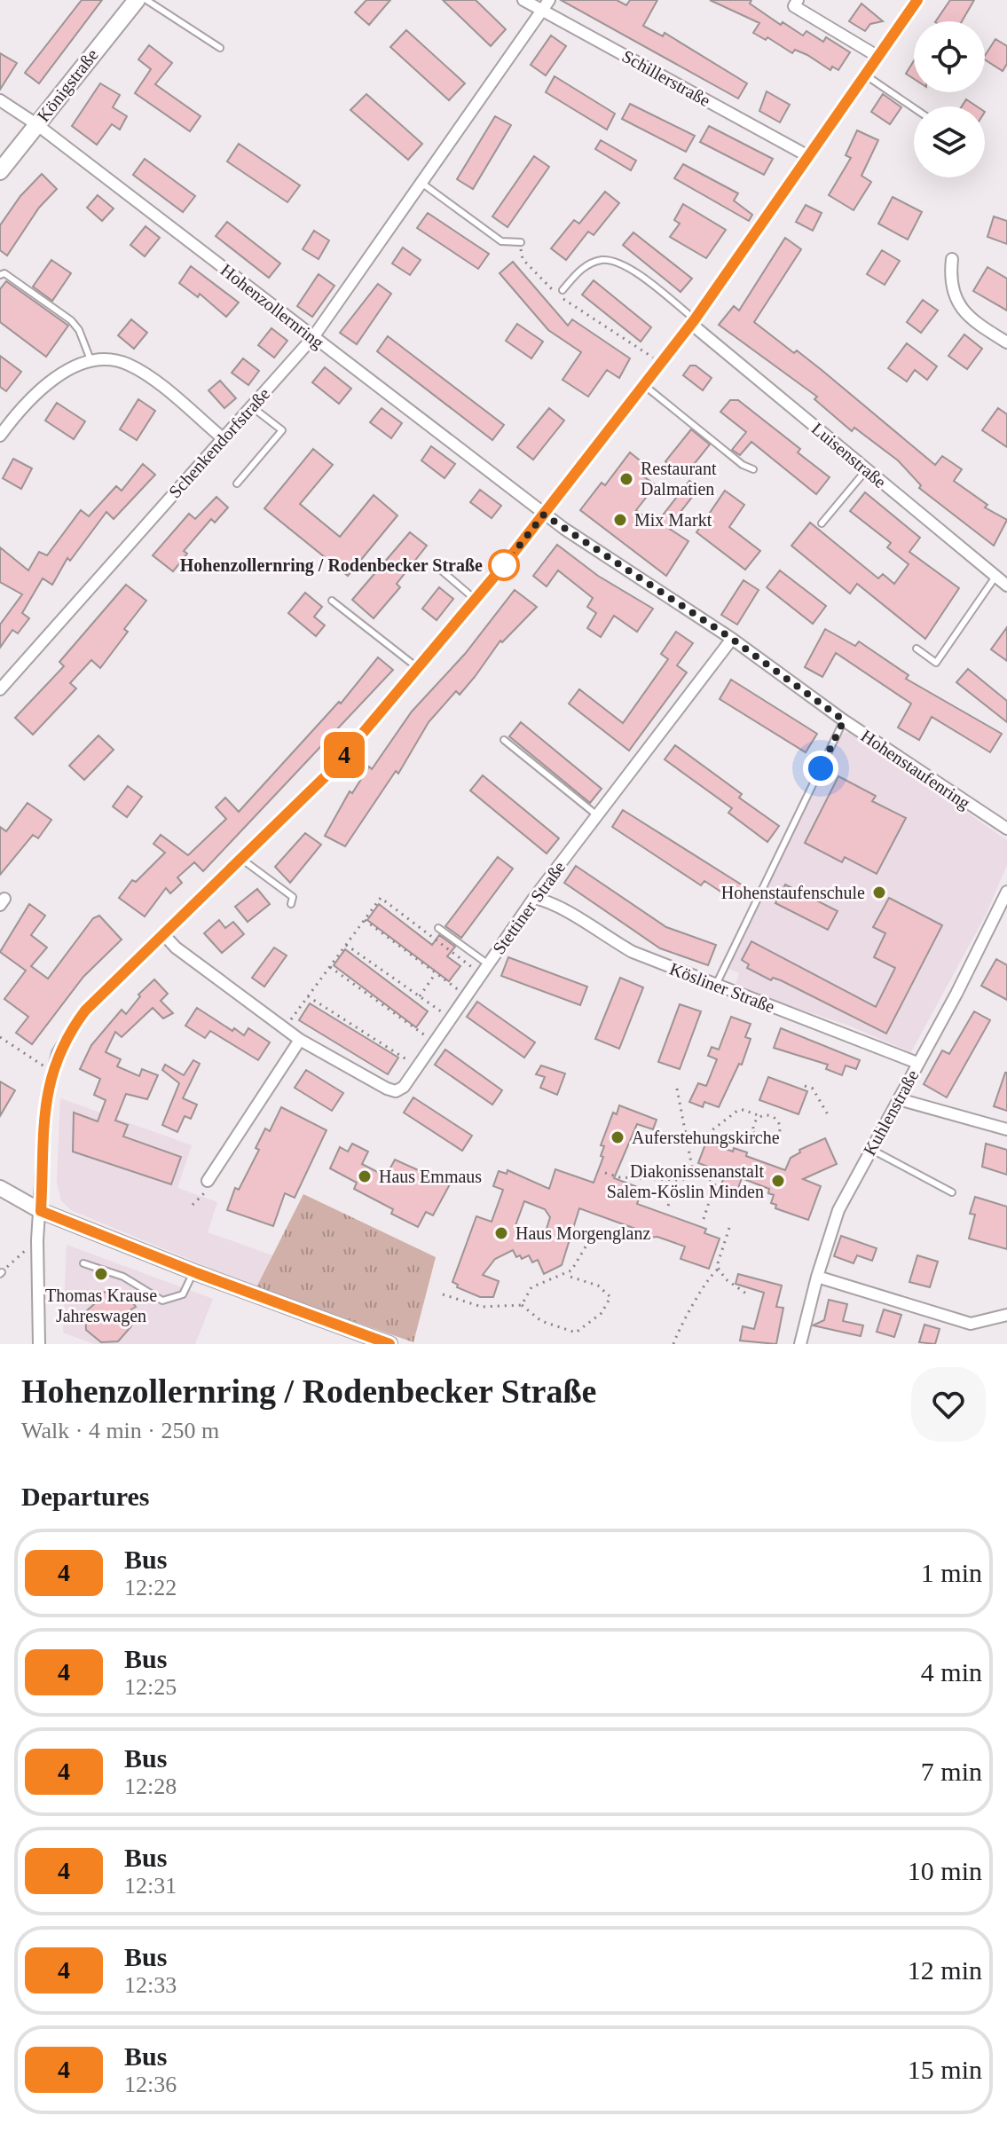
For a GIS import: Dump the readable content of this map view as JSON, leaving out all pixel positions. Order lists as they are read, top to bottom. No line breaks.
{"streets":{"main road":["Königstraße"],"street":["Schillerstraße","Hohenzollernring","Schenkendorfstraße","Luisenstraße","Hohenstaufenring","Stettiner Straße","Kösliner Straße","Kuhlenstraße"]},"crossings":[["Schillerstraße","Schenkendorfstraße"],["Königstraße","Hohenzollernring"],["Hohenzollernring","Schenkendorfstraße"],["Hohenzollernring","Hohenstaufenring"],["Hohenstaufenring","Stettiner Straße"],["Stettiner Straße","Kösliner Straße"],["Kösliner Straße","Kuhlenstraße"]],"places":["Restaurant Dalmatien","Mix Markt","Hohenzollernring / Rodenbecker Straße","Hohenstaufenschule","Auferstehungskirche","Haus Emmaus","Diakonissenanstalt Salem-Köslin Minden","Haus Morgenglanz","Thomas Krause Jahreswagen"],"lines":["bus line 4"],"page":{"on_map":"4","heading":[["Hohenzollernring / Rodenbecker Straße","Walk · 4 min · 250 m"],"Departures"],"list":[{"mark":"4","name":"Bus","note":"12:22","value":"1 min"},{"mark":"4","name":"Bus","note":"12:25","value":"4 min"},{"mark":"4","name":"Bus","note":"12:28","value":"7 min"},{"mark":"4","name":"Bus","note":"12:31","value":"10 min"},{"mark":"4","name":"Bus","note":"12:33","value":"12 min"},{"mark":"4","name":"Bus","note":"12:36","value":"15 min"}]}}
